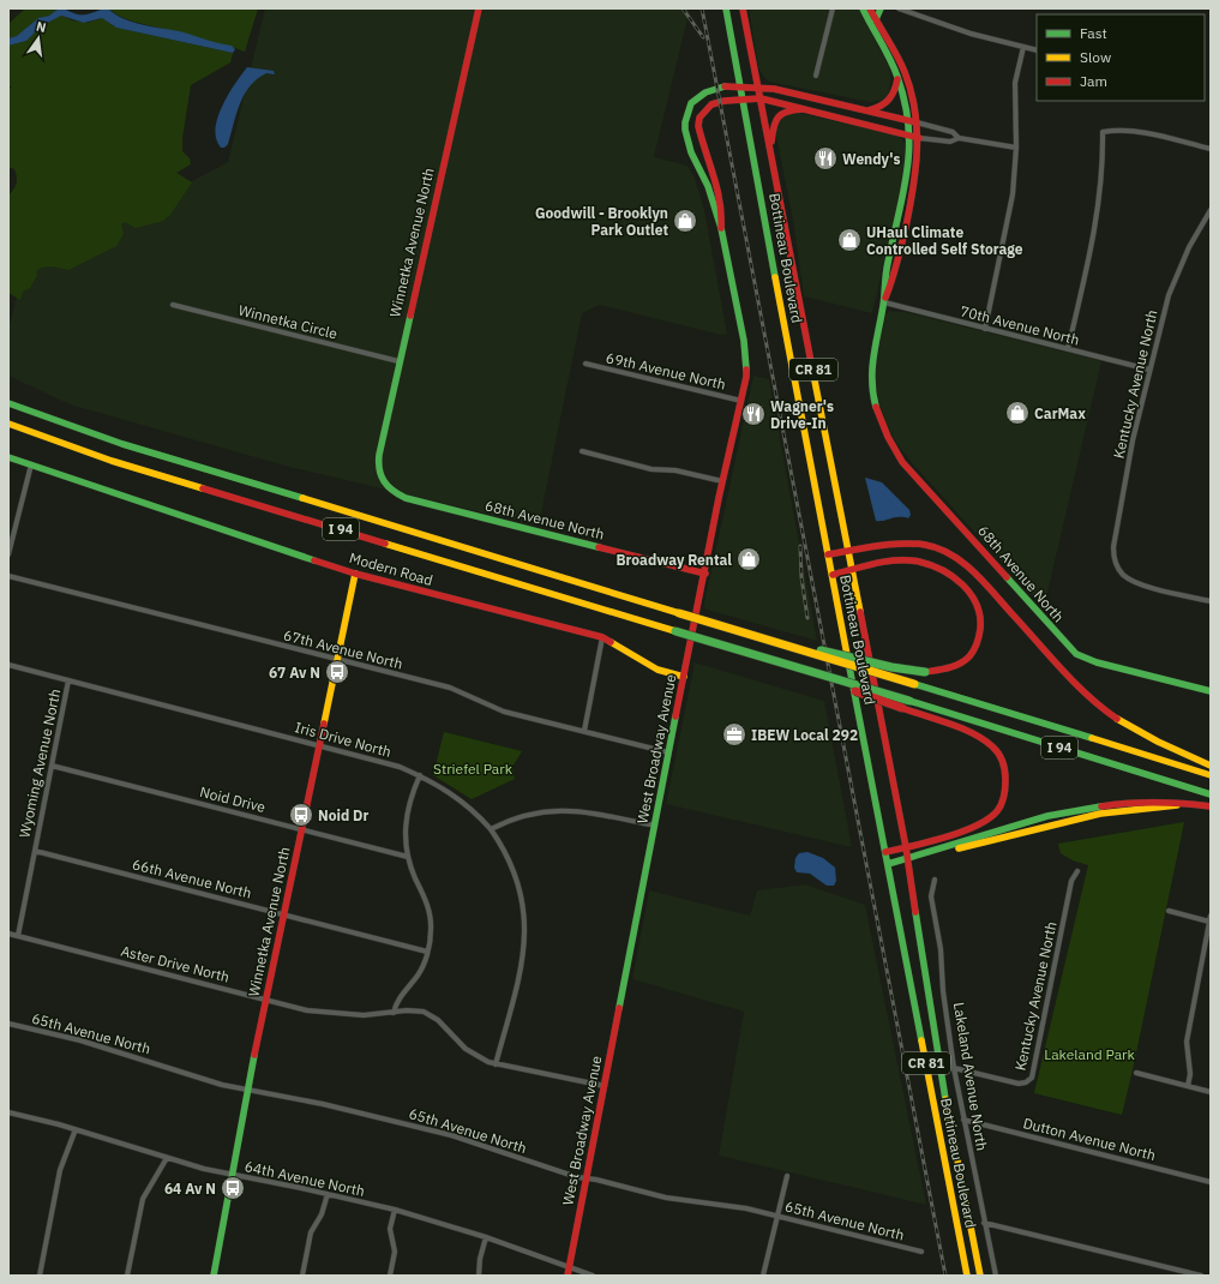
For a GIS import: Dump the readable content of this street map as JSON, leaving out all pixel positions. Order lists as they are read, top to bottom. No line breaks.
{"streets":{"main road":["Winnetka Avenue North","Bottineau Boulevard","CR 81","68th Avenue North","I 94","Modern Road","West Broadway Avenue"],"street":["Winnetka Circle","70th Avenue North","69th Avenue North","Kentucky Avenue North","67th Avenue North","Iris Drive North","Wyoming Avenue North","Noid Drive","66th Avenue North","Aster Drive North","65th Avenue North","Lakeland Avenue North","Dutton Avenue North","64th Avenue North"]},"crossings":[["Winnetka Avenue North","Winnetka Circle"],["Winnetka Avenue North","68th Avenue North"],["Winnetka Avenue North","Modern Road"],["Winnetka Avenue North","67th Avenue North"],["Winnetka Avenue North","Iris Drive North"],["Winnetka Avenue North","Noid Drive"],["Winnetka Avenue North","66th Avenue North"],["Winnetka Avenue North","Aster Drive North"],["Winnetka Avenue North","65th Avenue North"],["Winnetka Avenue North","64th Avenue North"],["Bottineau Boulevard","West Broadway Avenue"],["70th Avenue North","Kentucky Avenue North"],["70th Avenue North","68th Avenue North"],["69th Avenue North","West Broadway Avenue"],["Kentucky Avenue North","Lakeland Avenue North"],["68th Avenue North","West Broadway Avenue"],["Modern Road","West Broadway Avenue"],["67th Avenue North","West Broadway Avenue"],["Iris Drive North","Wyoming Avenue North"],["Iris Drive North","Aster Drive North"],["West Broadway Avenue","Aster Drive North"],["West Broadway Avenue","65th Avenue North"],["West Broadway Avenue","64th Avenue North"],["Wyoming Avenue North","Noid Drive"],["Wyoming Avenue North","66th Avenue North"],["Wyoming Avenue North","Aster Drive North"],["Lakeland Avenue North","Dutton Avenue North"]],"parks":["Striefel Park","Lakeland Park"],"places":{"restaurant":["Wendy's","Wagner's Drive-In"],"shop":["Goodwill - Brooklyn Park Outlet","UHaul Climate Controlled Self Storage","CarMax","Broadway Rental"],"bus stop":["67 Av N","Noid Dr","64 Av N"],"office":["IBEW Local 292"]},"legend":["Fast","Slow","Jam"],"north":"top"}
